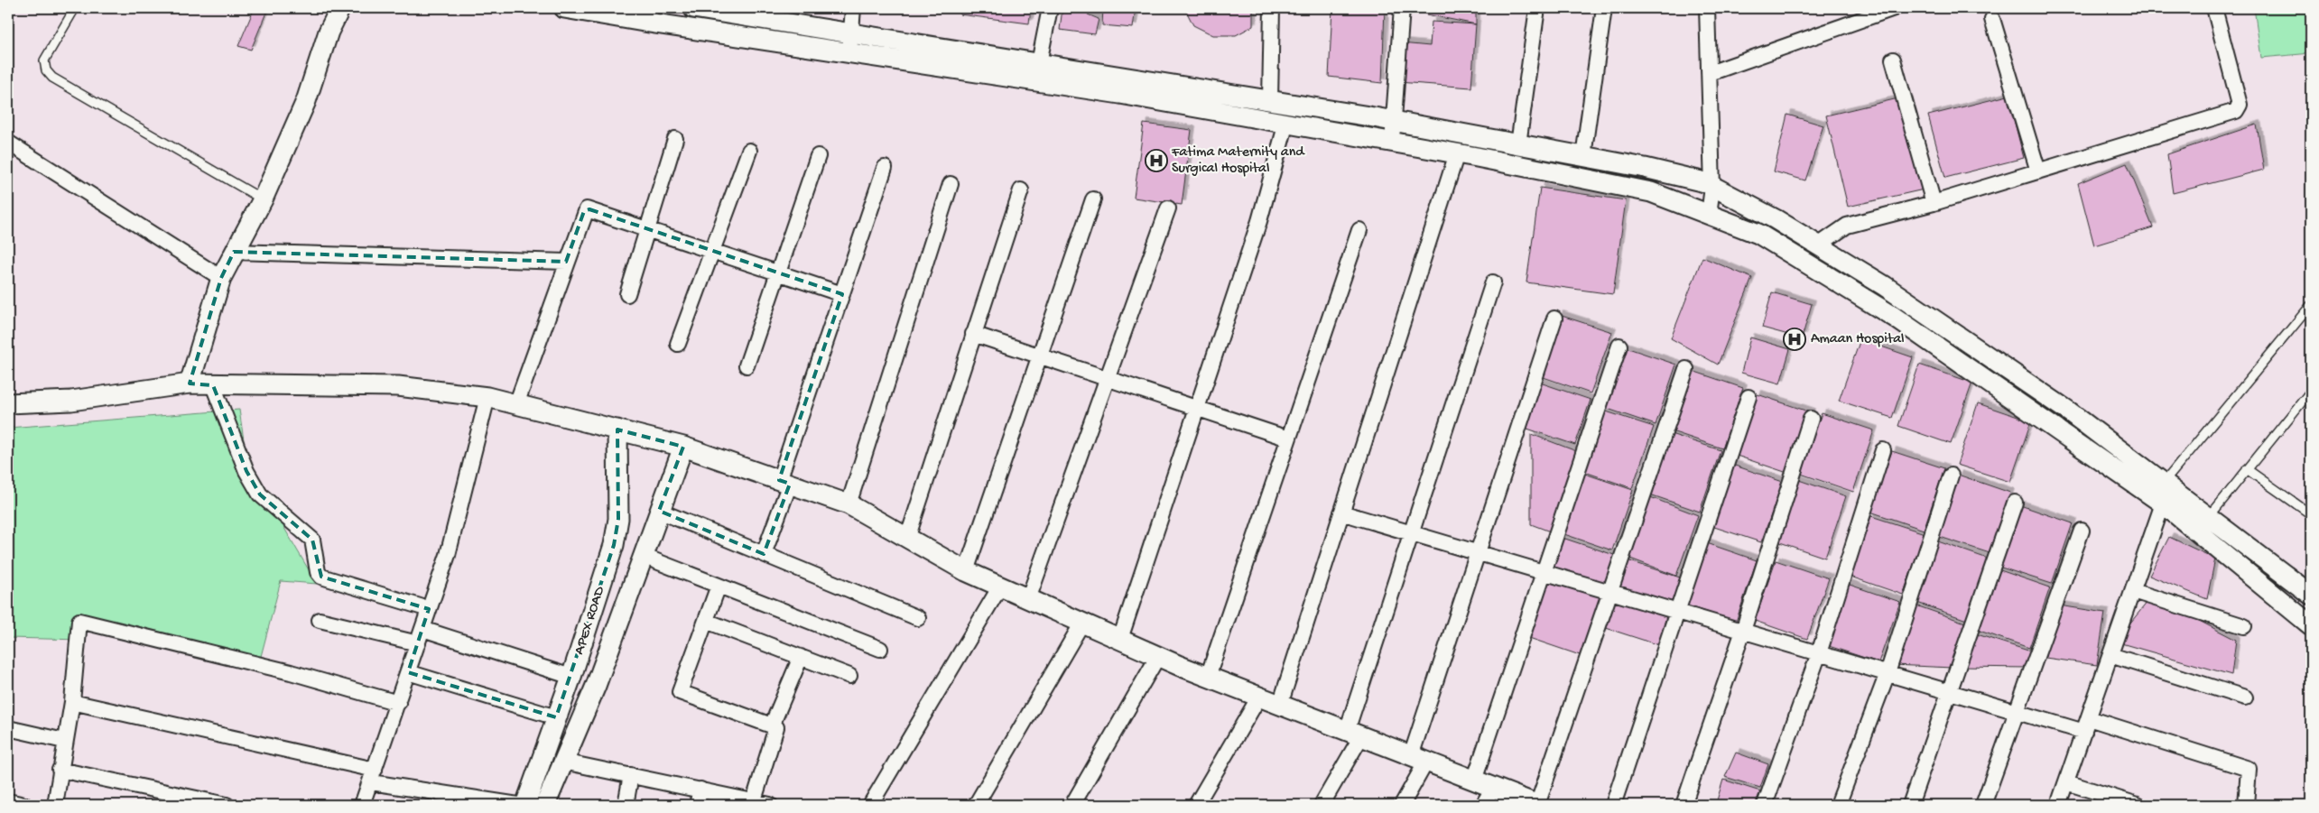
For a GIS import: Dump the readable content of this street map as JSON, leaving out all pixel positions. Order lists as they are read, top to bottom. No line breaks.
{"streets":{"street":["APEX ROAD"]},"places":{"hospital":["Fatima Maternity and Surgical Hospital","Amaan Hospital"]}}
